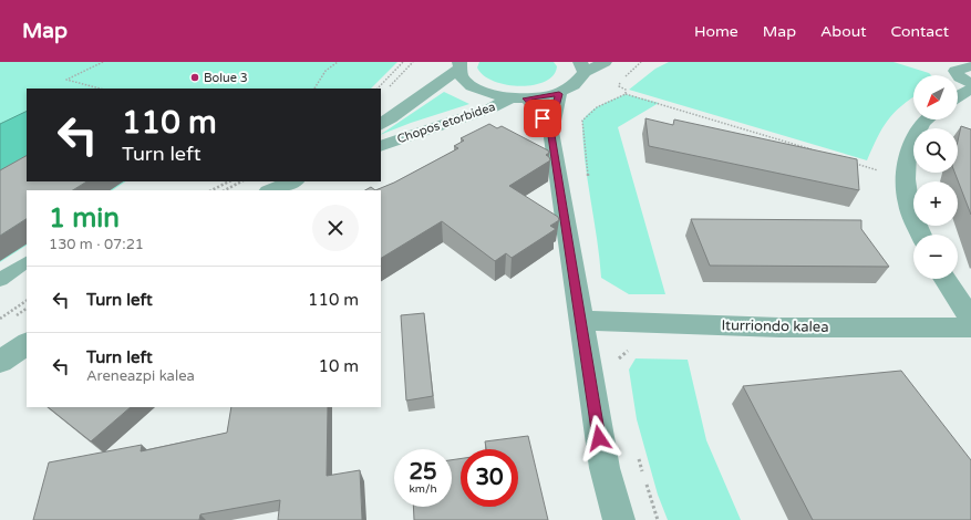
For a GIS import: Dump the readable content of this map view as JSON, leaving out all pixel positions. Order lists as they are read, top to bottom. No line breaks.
{"streets":{"street":["Chopos etorbidea","Iturriondo kalea"]},"places":["Bolue 3"],"north":"bottom left","page":{"header":"Map","nav":["Home","Map","About","Contact"],"map_buttons":["+","−"],"turn":["110 m","Turn left"],"heading":["1 min","130 m · 07:21"],"list":[{"name":"Turn left","value":"110 m"},{"name":"Turn left","note":"Areneazpi kalea","value":"10 m"}],"speed":"25 km/h","limit":"30"}}
